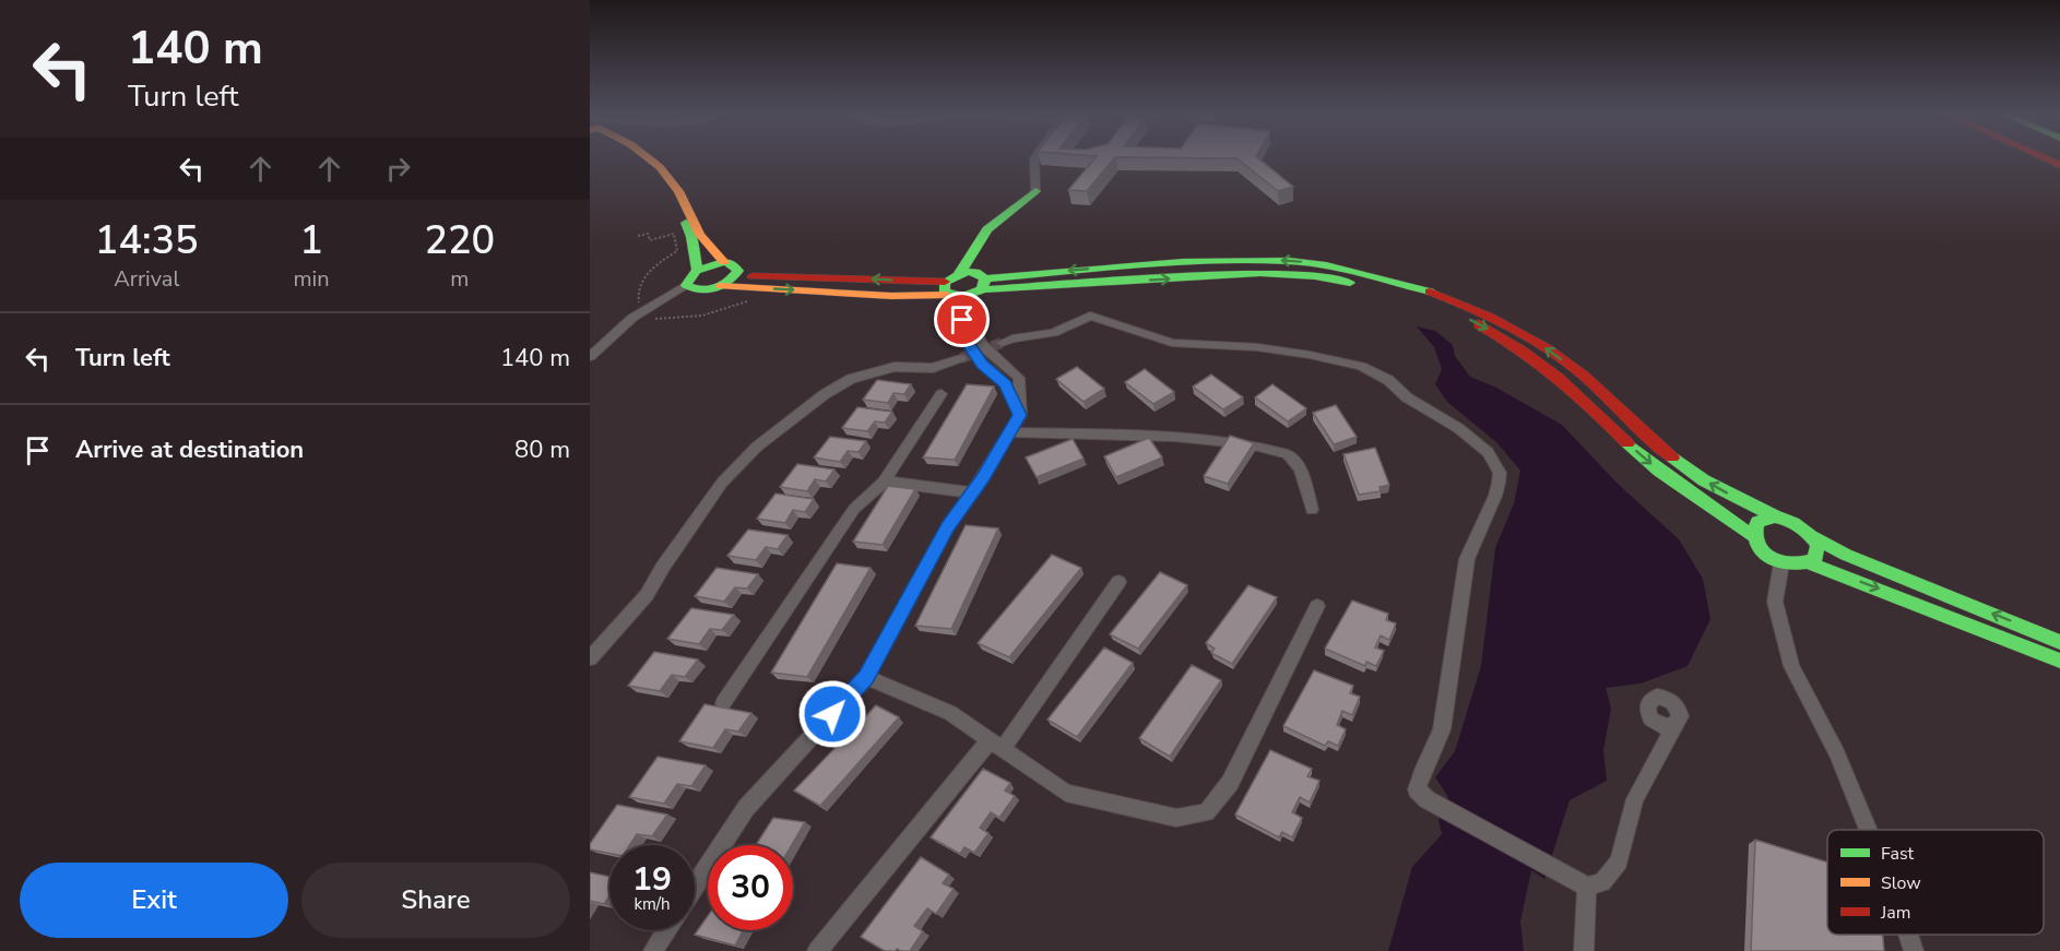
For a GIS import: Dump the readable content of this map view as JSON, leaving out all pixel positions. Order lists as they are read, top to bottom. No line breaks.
{"legend":["Fast","Slow","Jam"],"page":{"turn":["140 m","Turn left"],"eta":["14:35","Arrival","1","min","220","m"],"list":[{"name":"Turn left","value":"140 m"},{"name":"Arrive at destination","value":"80 m"}],"speed":"19 km/h","limit":"30","buttons":["Exit","Share"]}}
